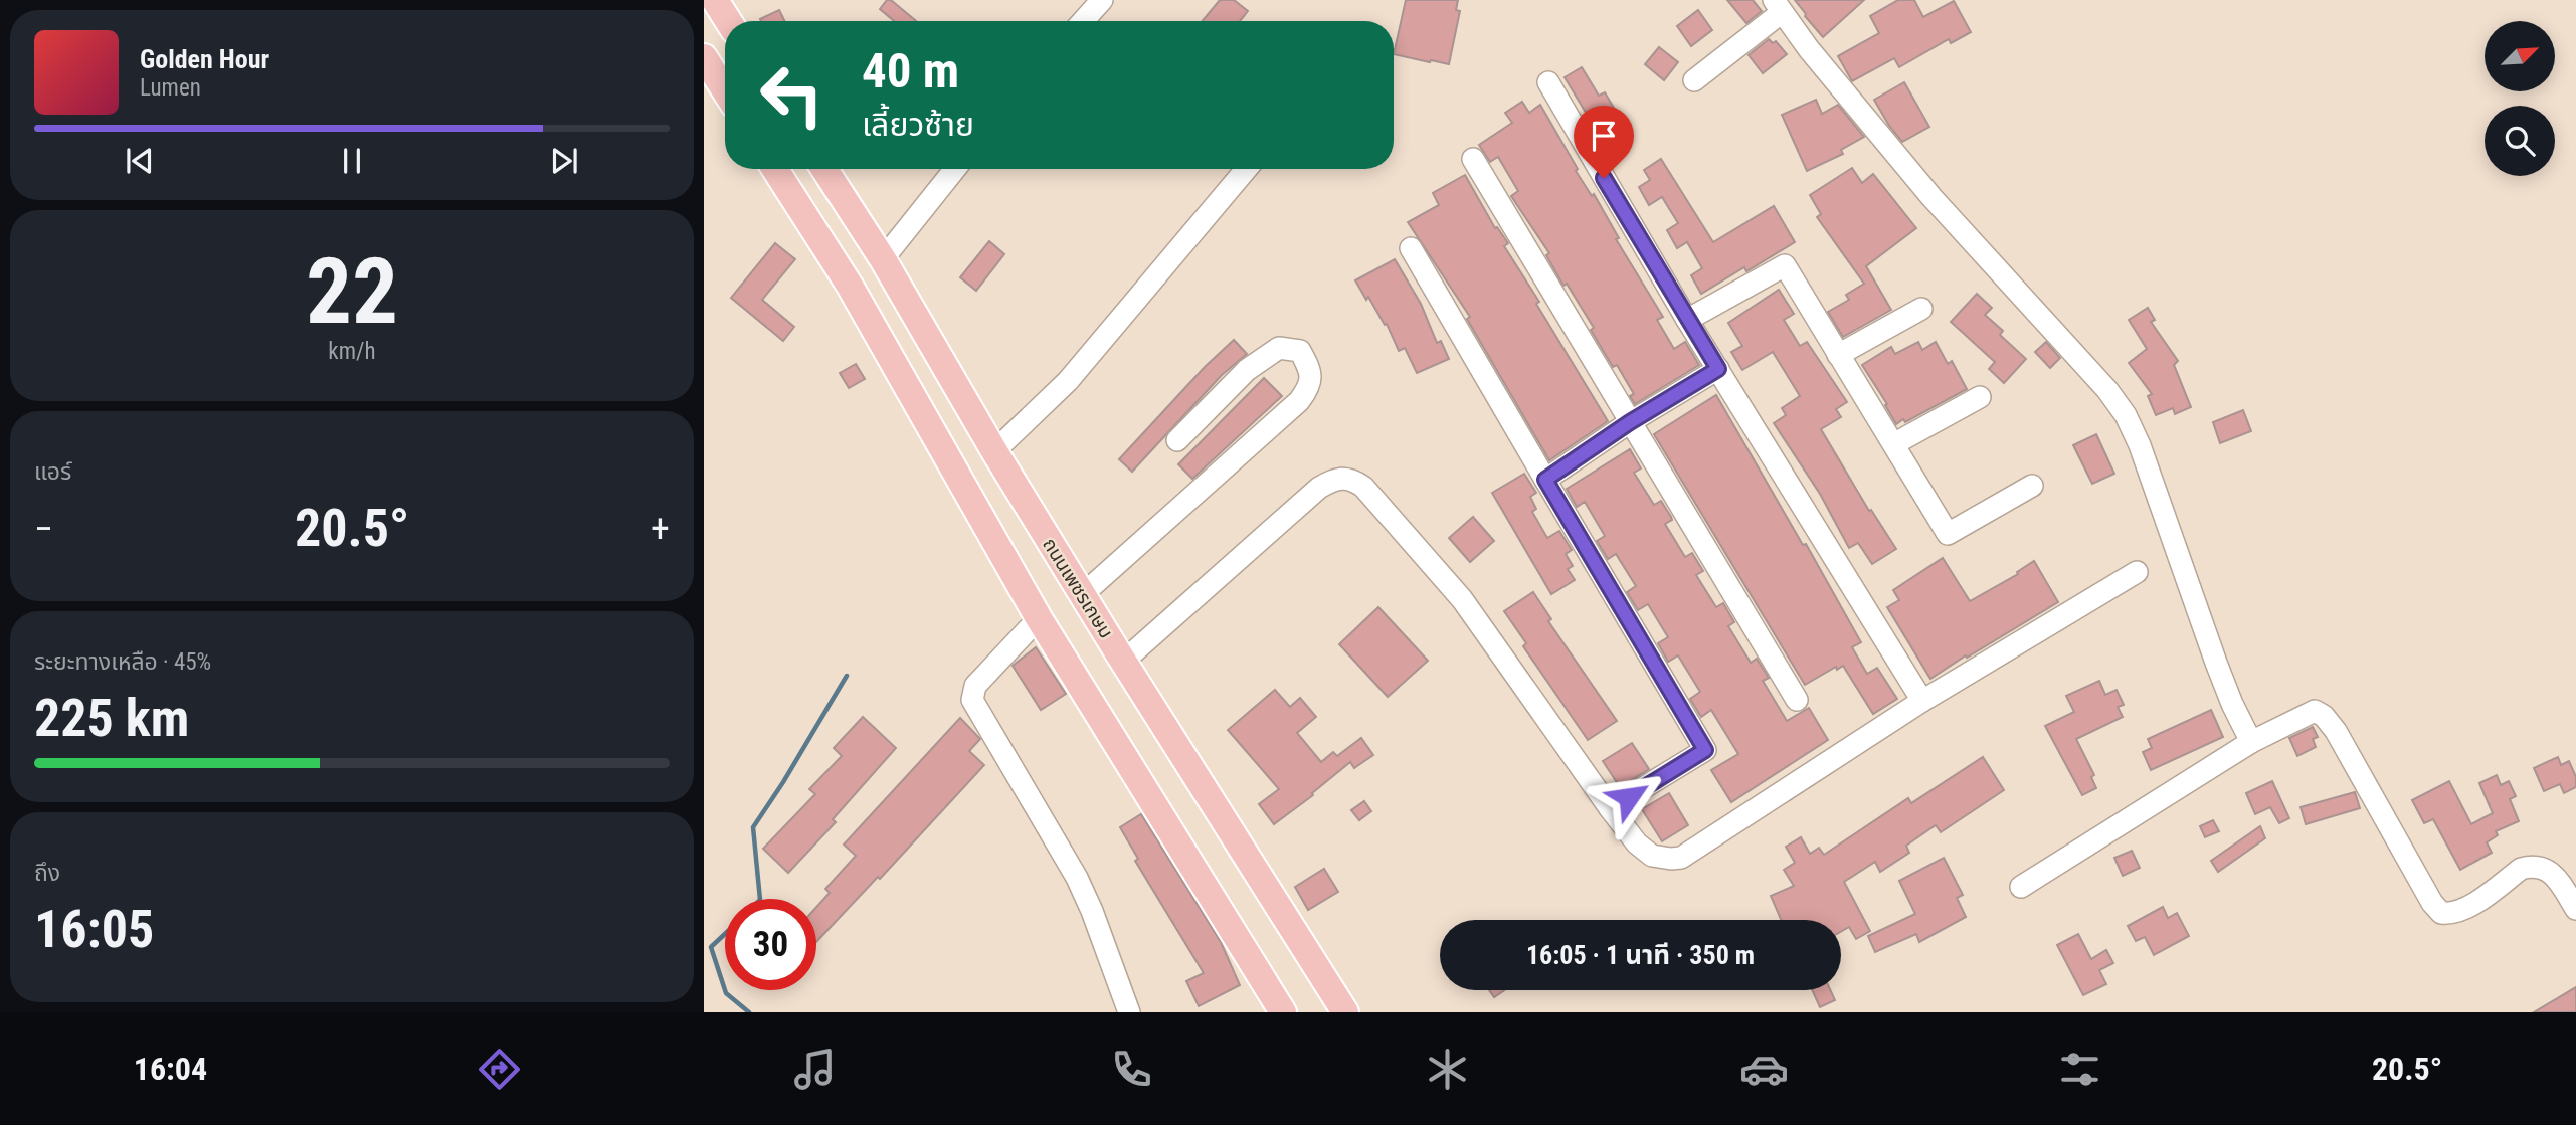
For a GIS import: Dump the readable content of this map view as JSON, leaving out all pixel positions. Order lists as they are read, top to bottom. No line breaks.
{"streets":{"main road":["ถนนเพชรเกษม"]},"north":"top right","page":{"turn":["40 m","เลี้ยวซ้าย"],"song":["Golden Hour","Lumen"],"tile":[["22","km/h"],"แอร์",["ระยะทางเหลือ · 45%","225 km"],["ถึง","16:05"]],"heat":["−","20.5°","+"],"limit":"30","trip":"16:05 · 1 นาที · 350 m","tabs":["16:04","20.5°"]}}
